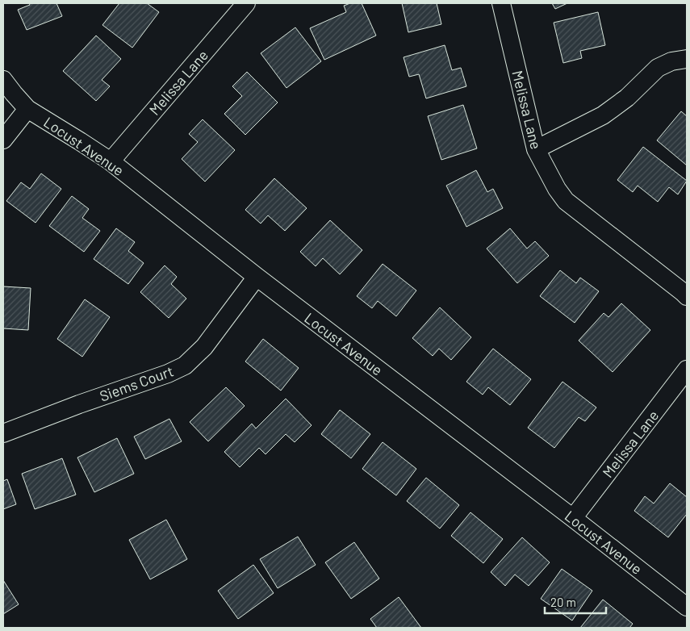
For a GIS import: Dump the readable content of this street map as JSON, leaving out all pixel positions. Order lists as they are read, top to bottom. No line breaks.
{"streets":{"street":["Melissa Lane","Locust Avenue","Siems Court"]},"crossings":[["Melissa Lane","Locust Avenue"],["Locust Avenue","Siems Court"]],"scale_bar":"20 m"}
